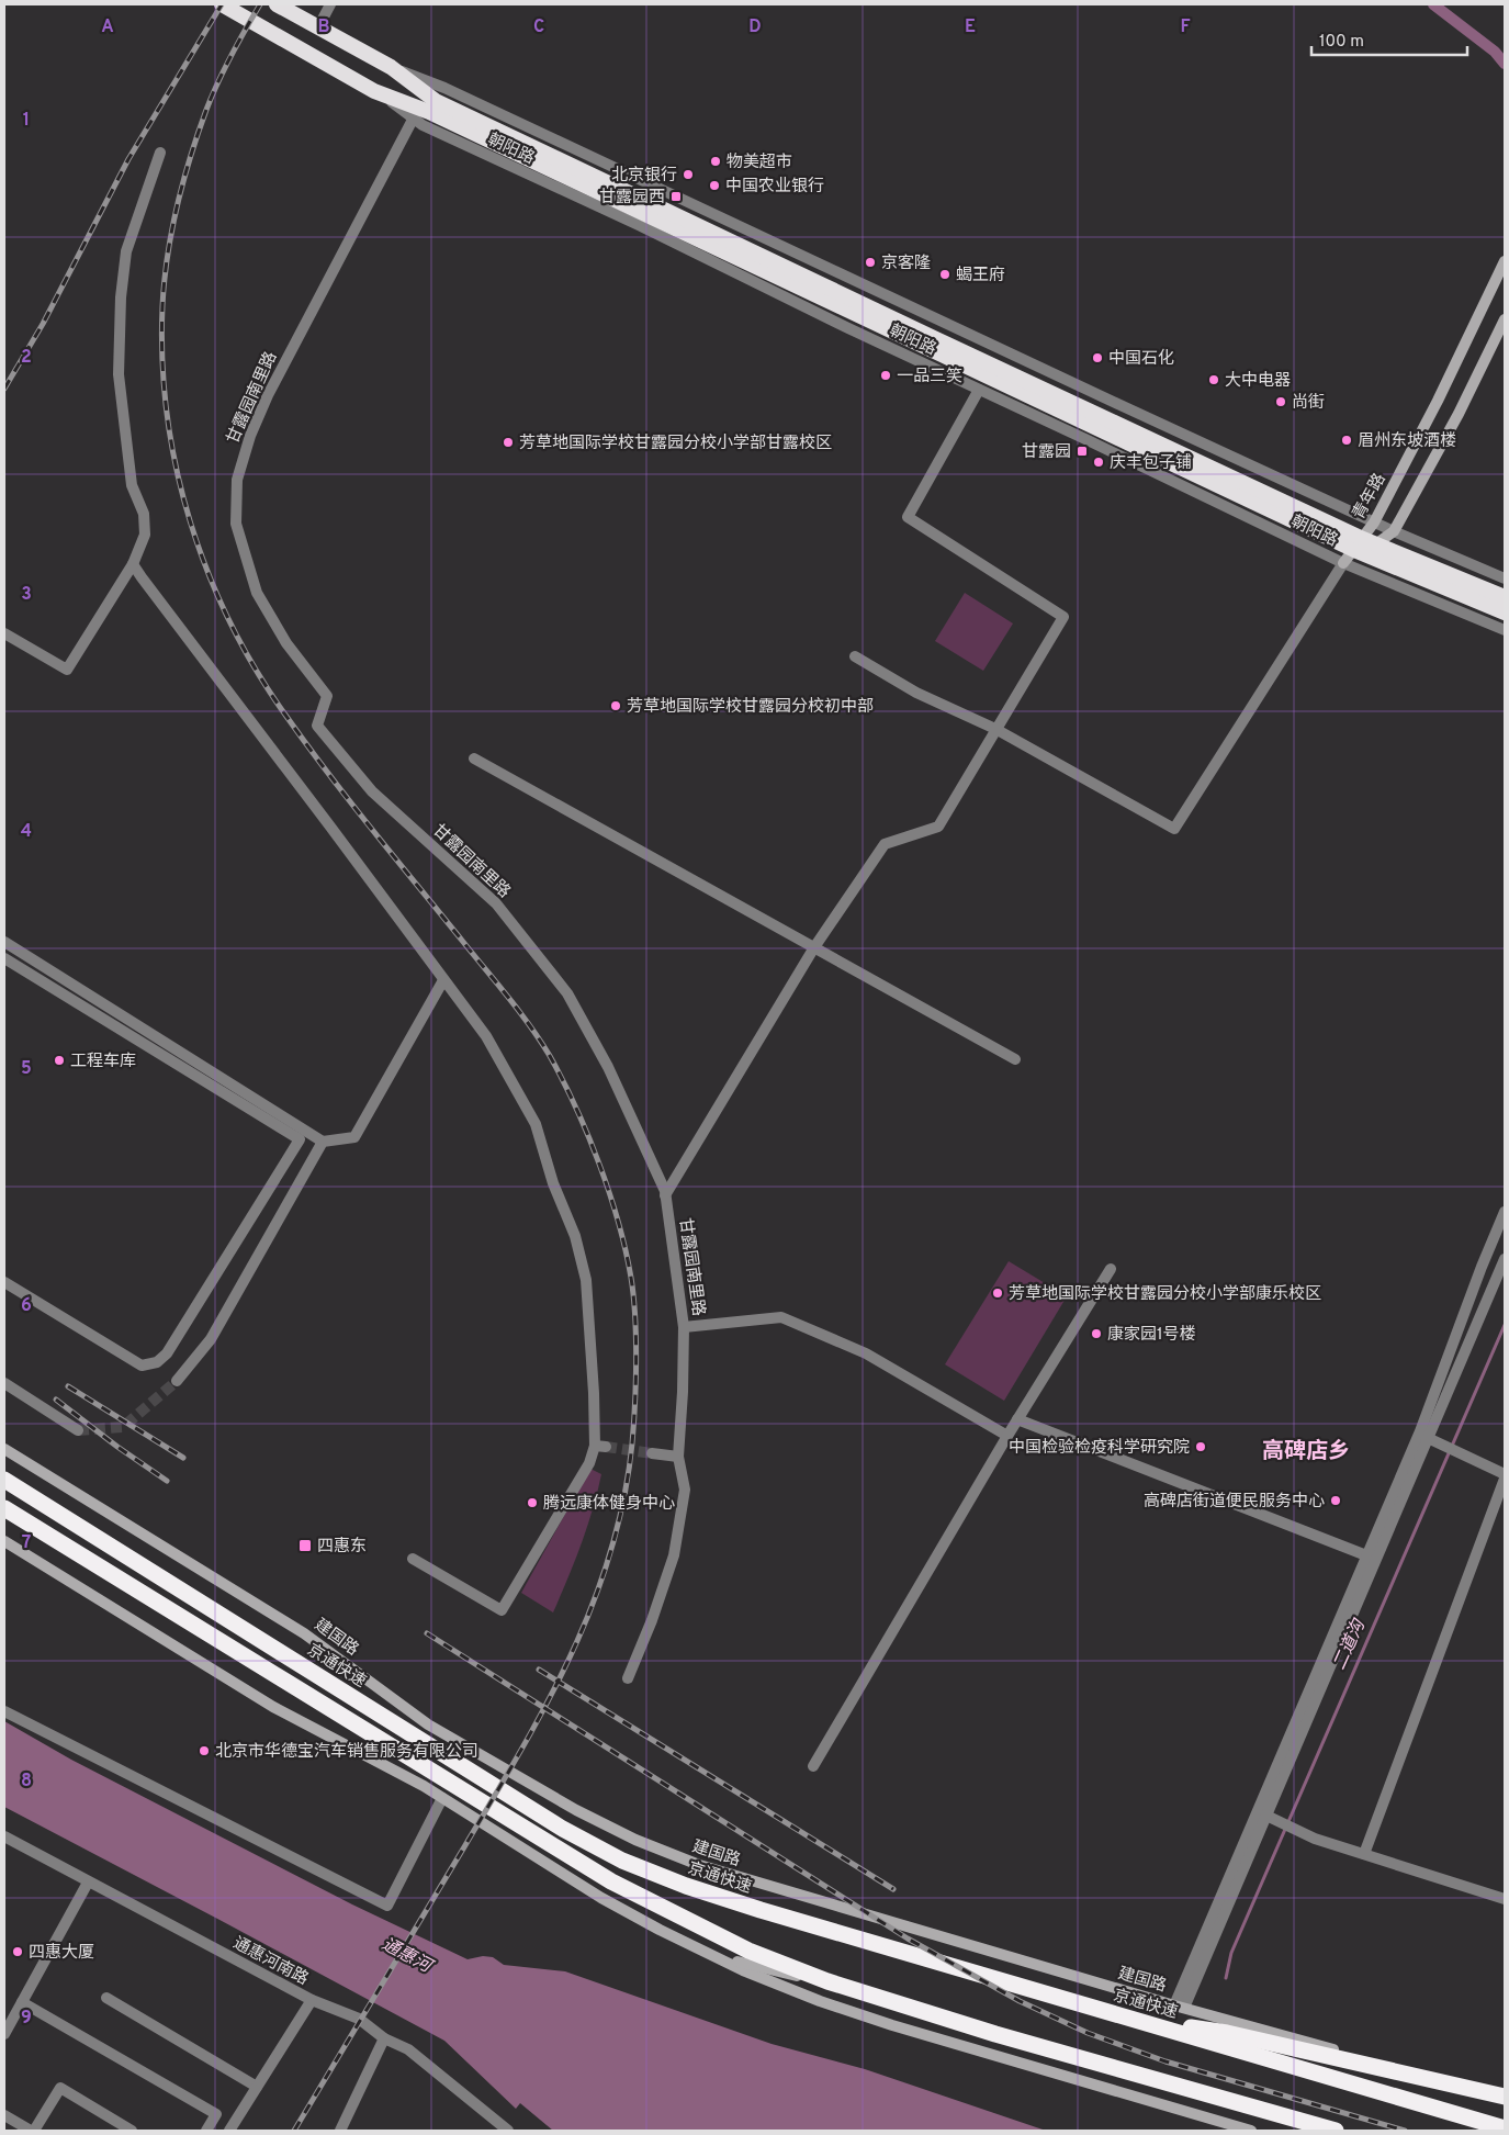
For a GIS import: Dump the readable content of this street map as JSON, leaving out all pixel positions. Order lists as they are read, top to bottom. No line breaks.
{"streets":{"highway":["朝阳路","京通快速"],"main road":["青年路","建国路"],"street":["甘露园南里路","通惠河南路"]},"crossings":[["朝阳路","甘露园南里路"],["朝阳路","青年路"]],"districts":["高碑店乡"],"water":["二道沟","通惠河"],"places":{"other":["物美超市","北京银行","中国农业银行","京客隆","蝎王府","中国石化","一品三笑","大中电器","尚街","眉州东坡酒楼","芳草地国际学校甘露园分校小学部甘露校区","庆丰包子铺","芳草地国际学校甘露园分校初中部","工程车库","芳草地国际学校甘露园分校小学部康乐校区","康家园1号楼","中国检验检疫科学研究院","高碑店街道便民服务中心","腾远康体健身中心","北京市华德宝汽车销售服务有限公司","四惠大厦"],"transit":["甘露园西","甘露园","四惠东"]},"scale_bar":"100 m","grid":{"columns":["A","B","C","D","E","F"],"rows":["1","2","3","4","5","6","7","8","9"]}}
